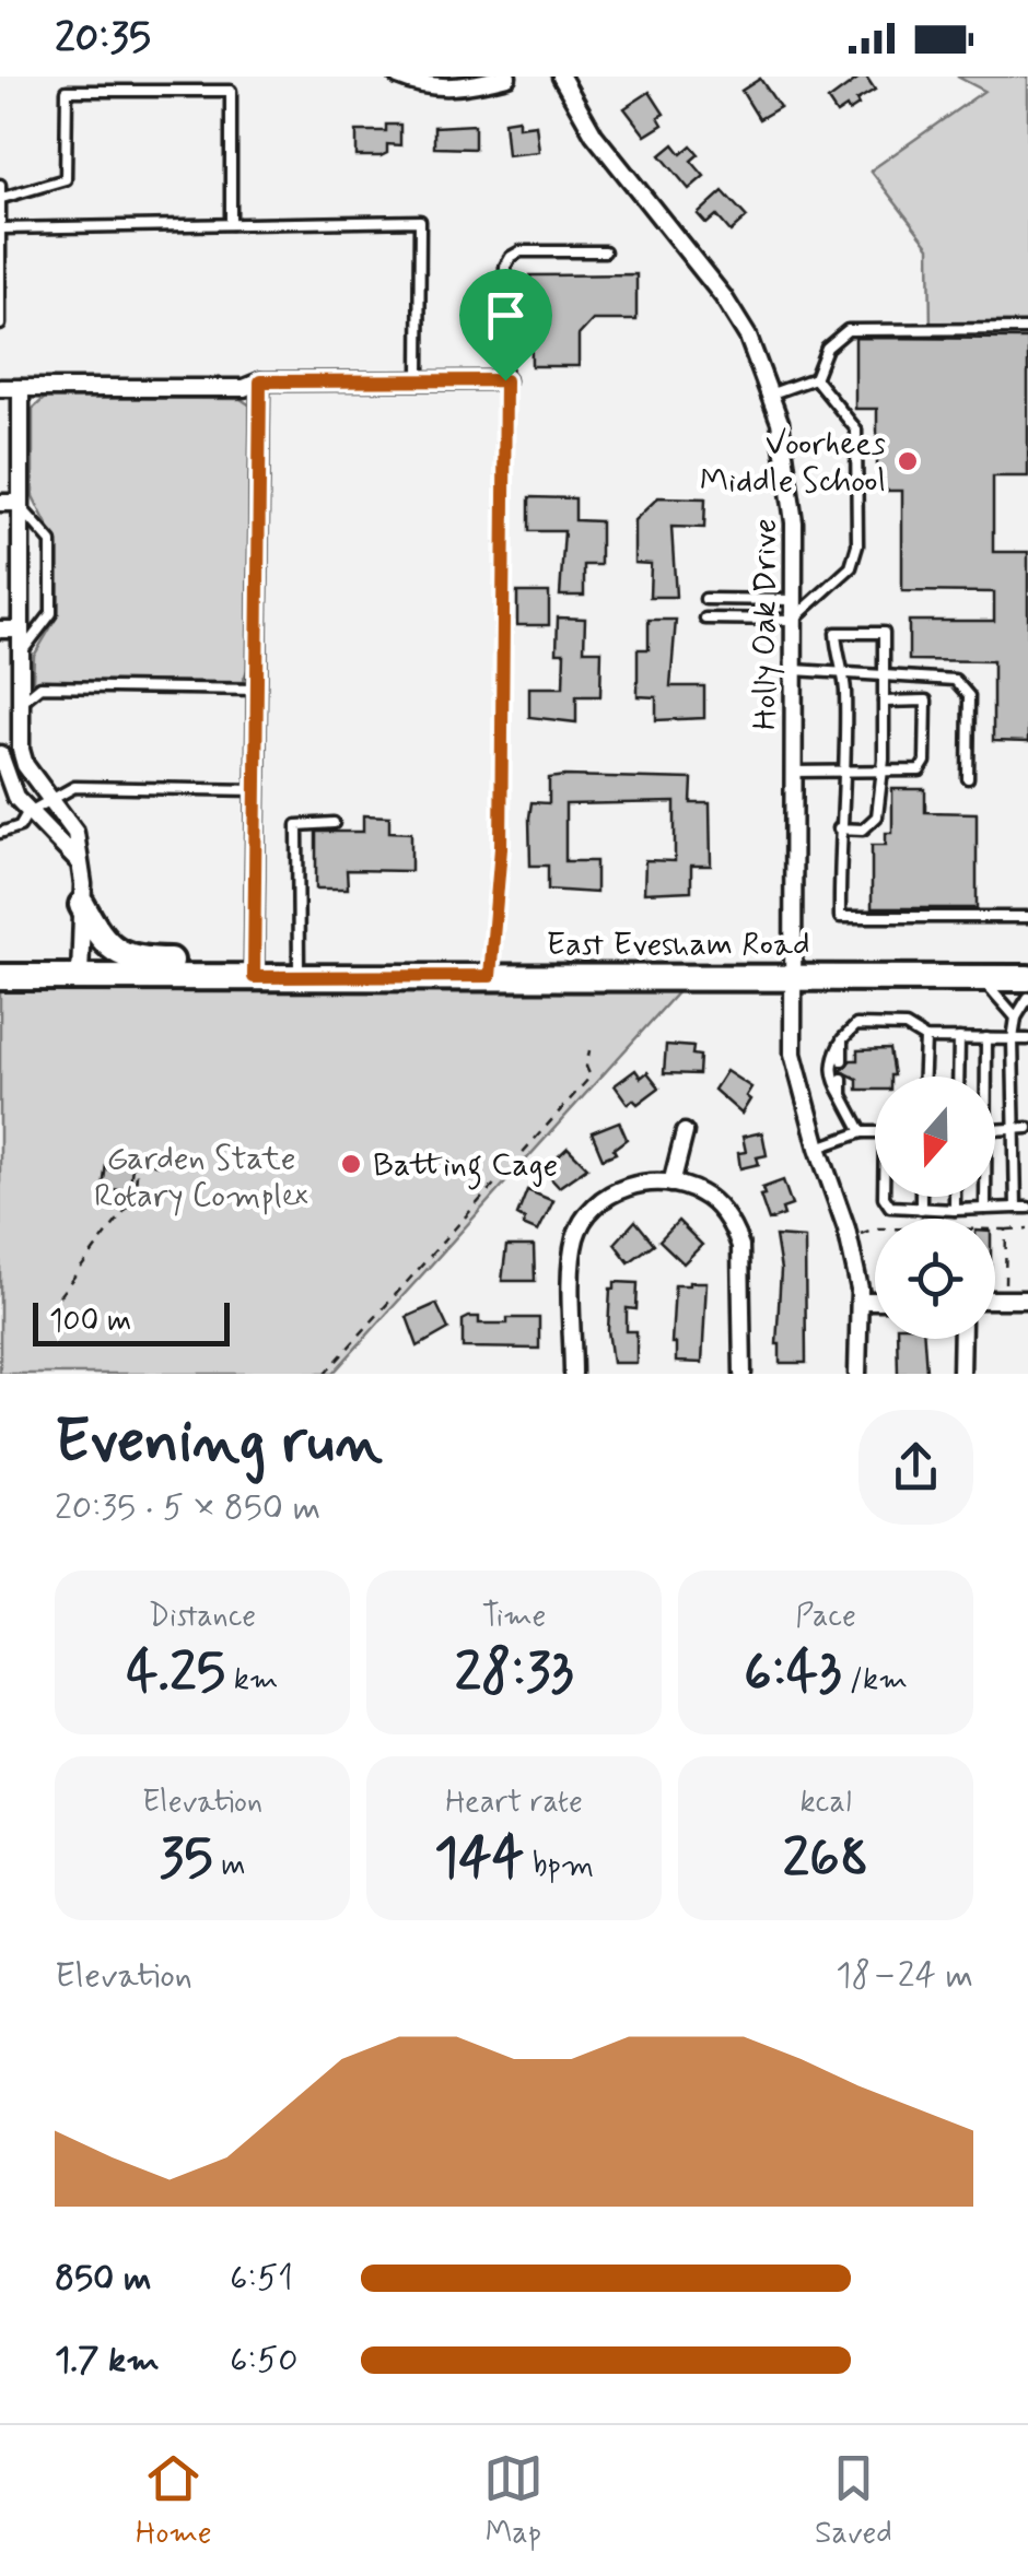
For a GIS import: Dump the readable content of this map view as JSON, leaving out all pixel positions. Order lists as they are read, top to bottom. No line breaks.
{"streets":{"main road":["East Evesham Road"],"street":["Holly Oak Drive"]},"crossings":[["Holly Oak Drive","East Evesham Road"]],"parks":["Garden State Rotary Complex"],"places":["Voorhees Middle School","Batting Cage"],"scale_bar":"100 m","north":"bottom","page":{"status":"20:35","scale":"100 m","heading":["Evening run","20:35 · 5 × 850 m"],"stats":[["Distance","4.25 km"],["Time","28:33"],["Pace","6:43 /km"],["Elevation","35 m"],["Heart rate","144 bpm"],["kcal","268"]],"chart":["Elevation","18–24 m"],"list":[{"name":"850 m","note":"6:51"},{"name":"1.7 km","note":"6:50"}],"tabs":["Home","Map","Saved"]}}
